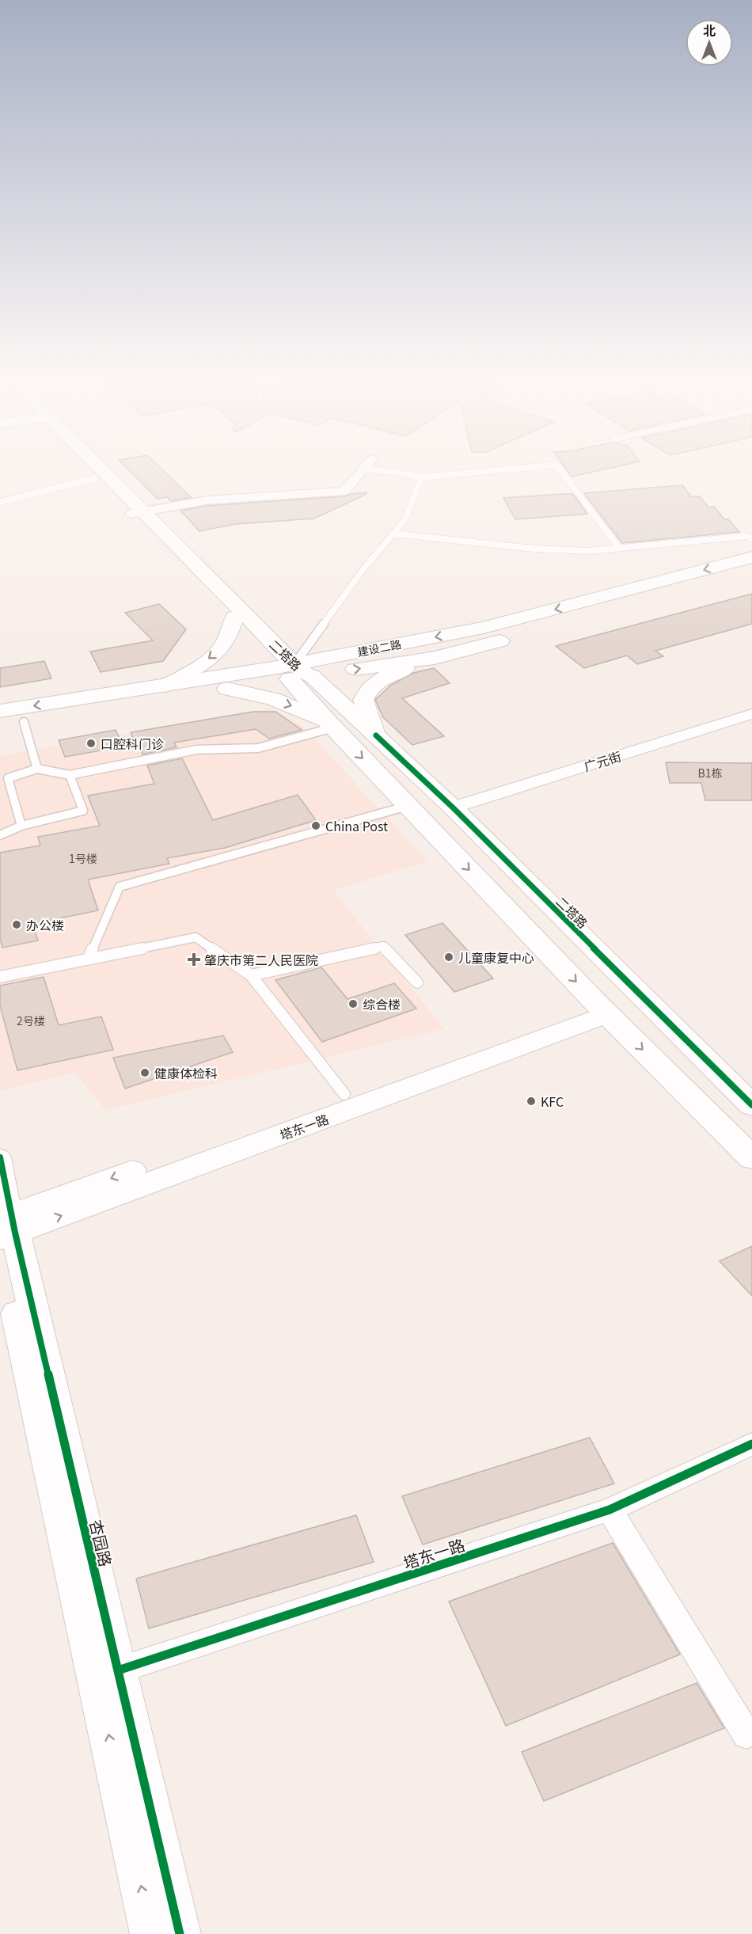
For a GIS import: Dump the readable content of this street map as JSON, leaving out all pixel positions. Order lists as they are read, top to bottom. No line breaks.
{"streets":{"main road":["建设二路","二塔路"],"street":["广元街","塔东一路","杏园路"]},"crossings":[["建设二路","二塔路"],["二塔路","广元街"],["二塔路","塔东一路"],["塔东一路","杏园路"]],"places":{"other":["口腔科门诊","China Post","办公楼","儿童康复中心","综合楼","健康体检科","KFC"],"health":["肇庆市第二人民医院"]},"house_numbers":["B1栋","1号楼","2号楼"],"north":"top"}
